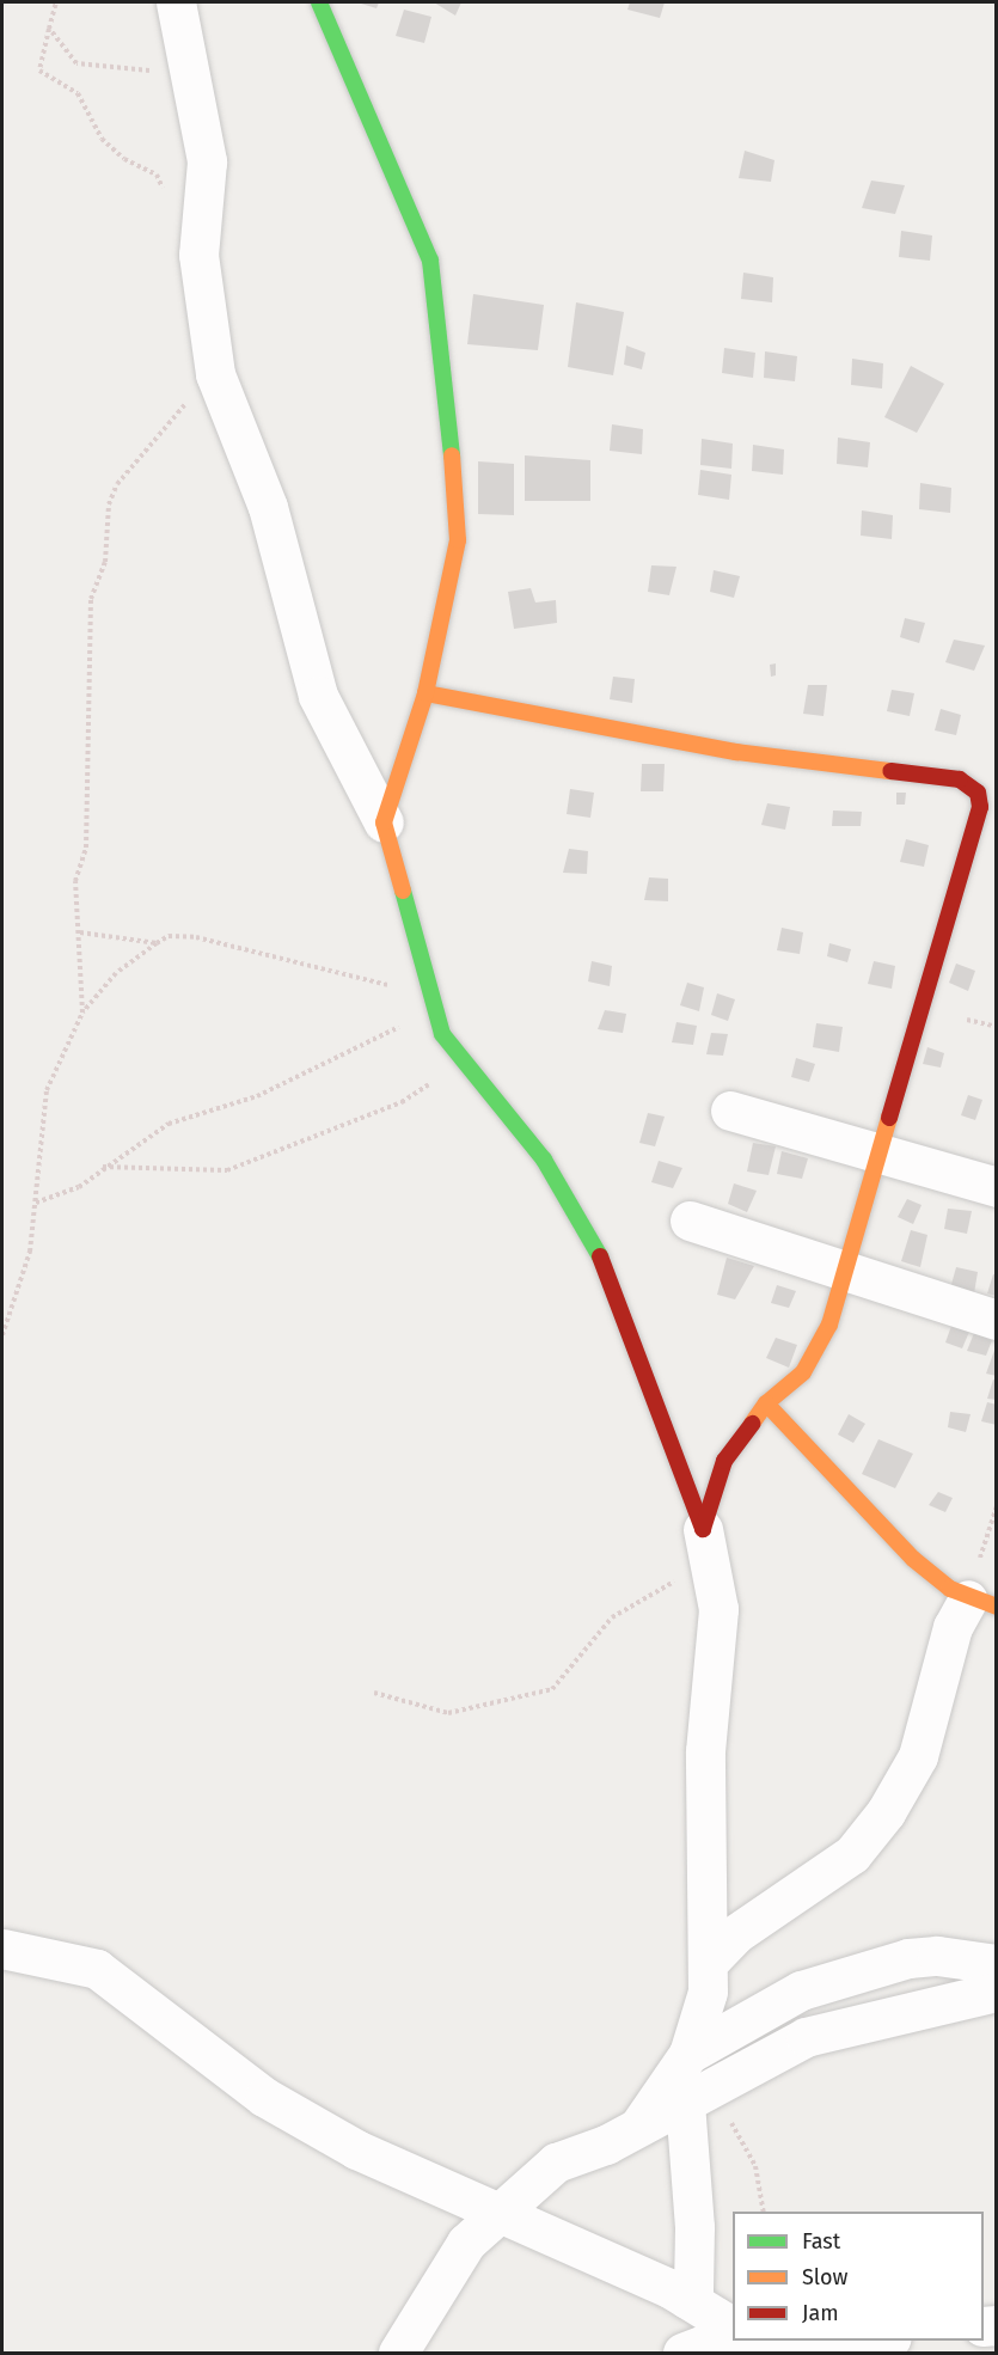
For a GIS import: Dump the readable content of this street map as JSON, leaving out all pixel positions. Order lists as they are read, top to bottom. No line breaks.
{"legend":["Fast","Slow","Jam"]}
